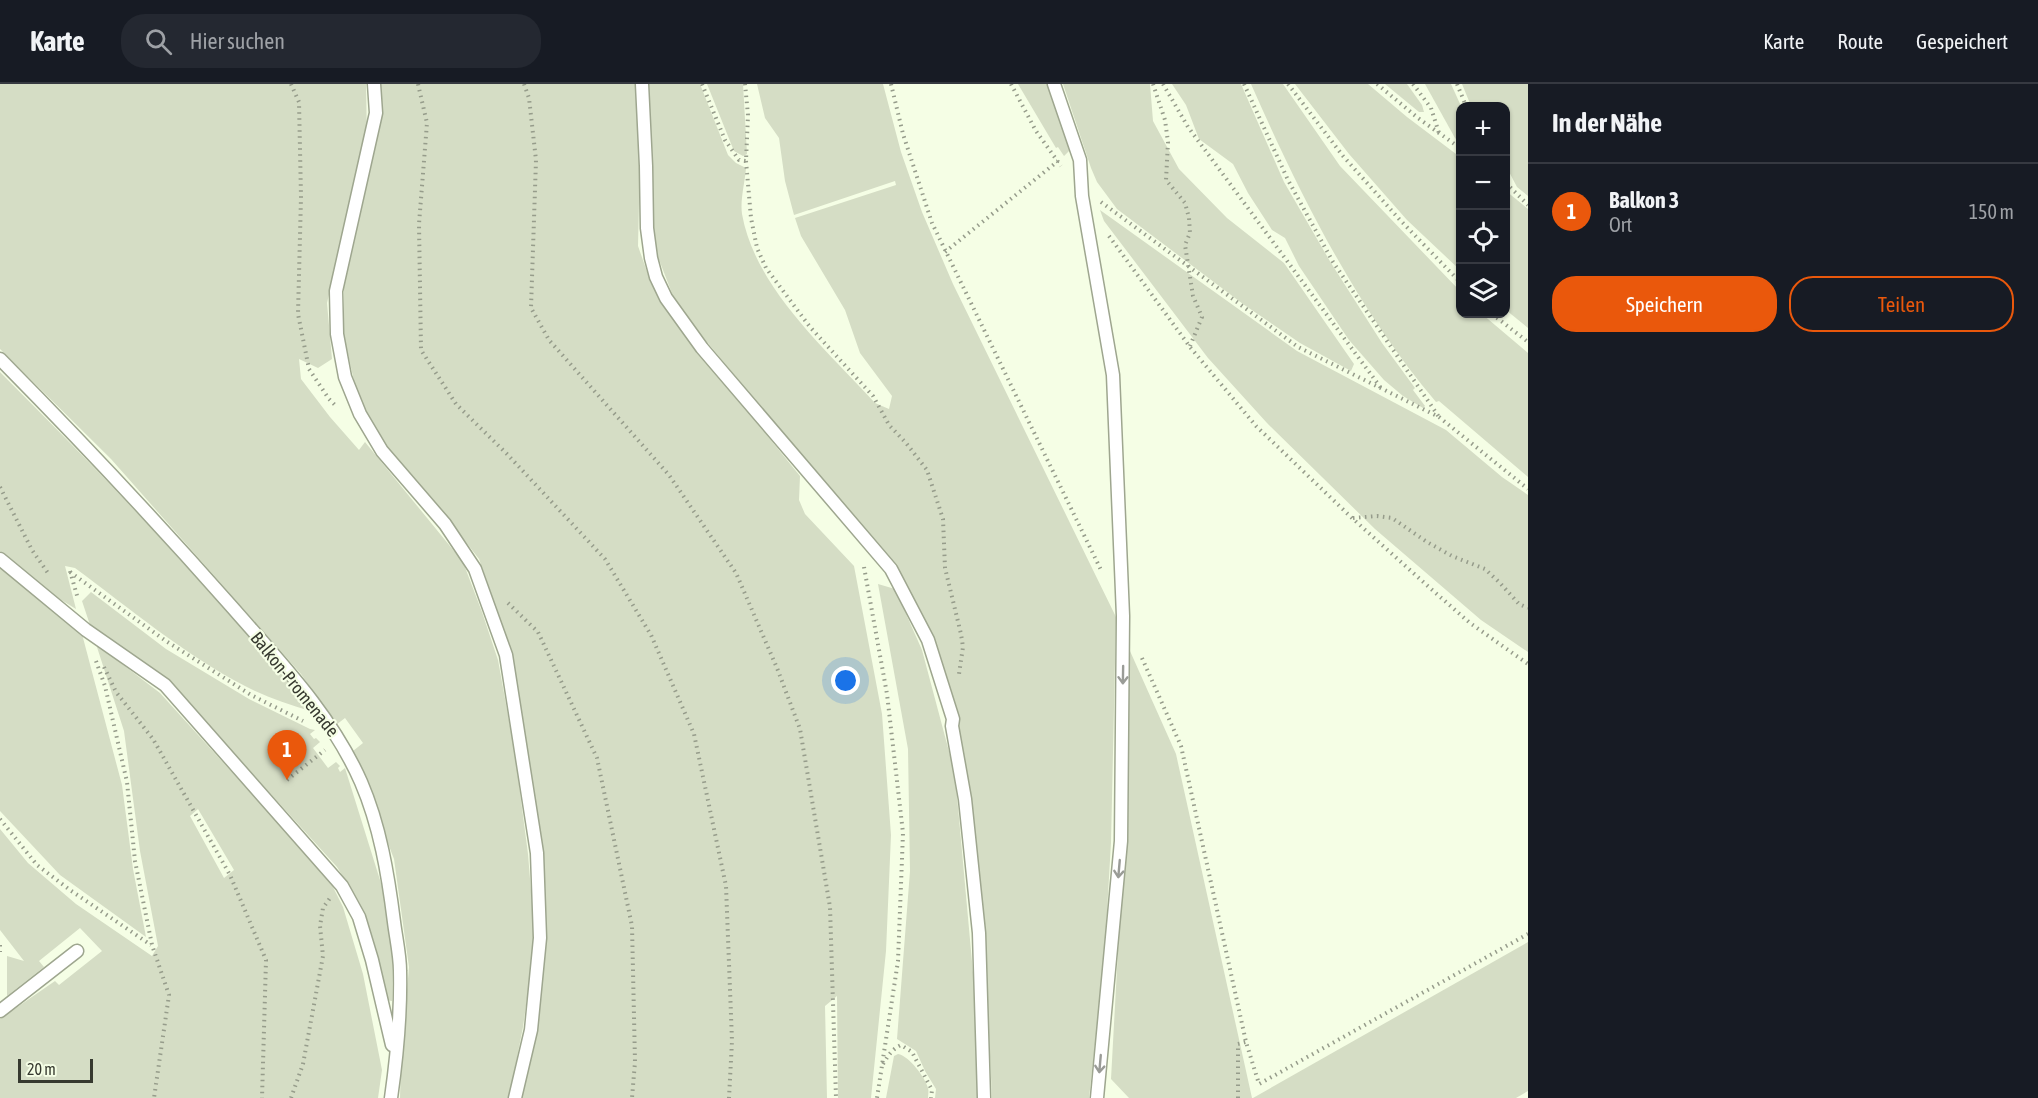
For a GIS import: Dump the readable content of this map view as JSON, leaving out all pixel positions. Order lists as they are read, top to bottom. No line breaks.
{"streets":{"lane":["Balkon-Promenade"]},"scale_bar":"20 m","page":{"header":"Karte","search":"Hier suchen","nav":["Karte","Route","Gespeichert"],"heading":"In der Nähe","map_buttons":["+","−"],"list":[{"mark":"1","name":"Balkon 3","note":"Ort","value":"150 m"}],"buttons":["Speichern","Teilen"],"pins":"1","scale":"20 m"}}
